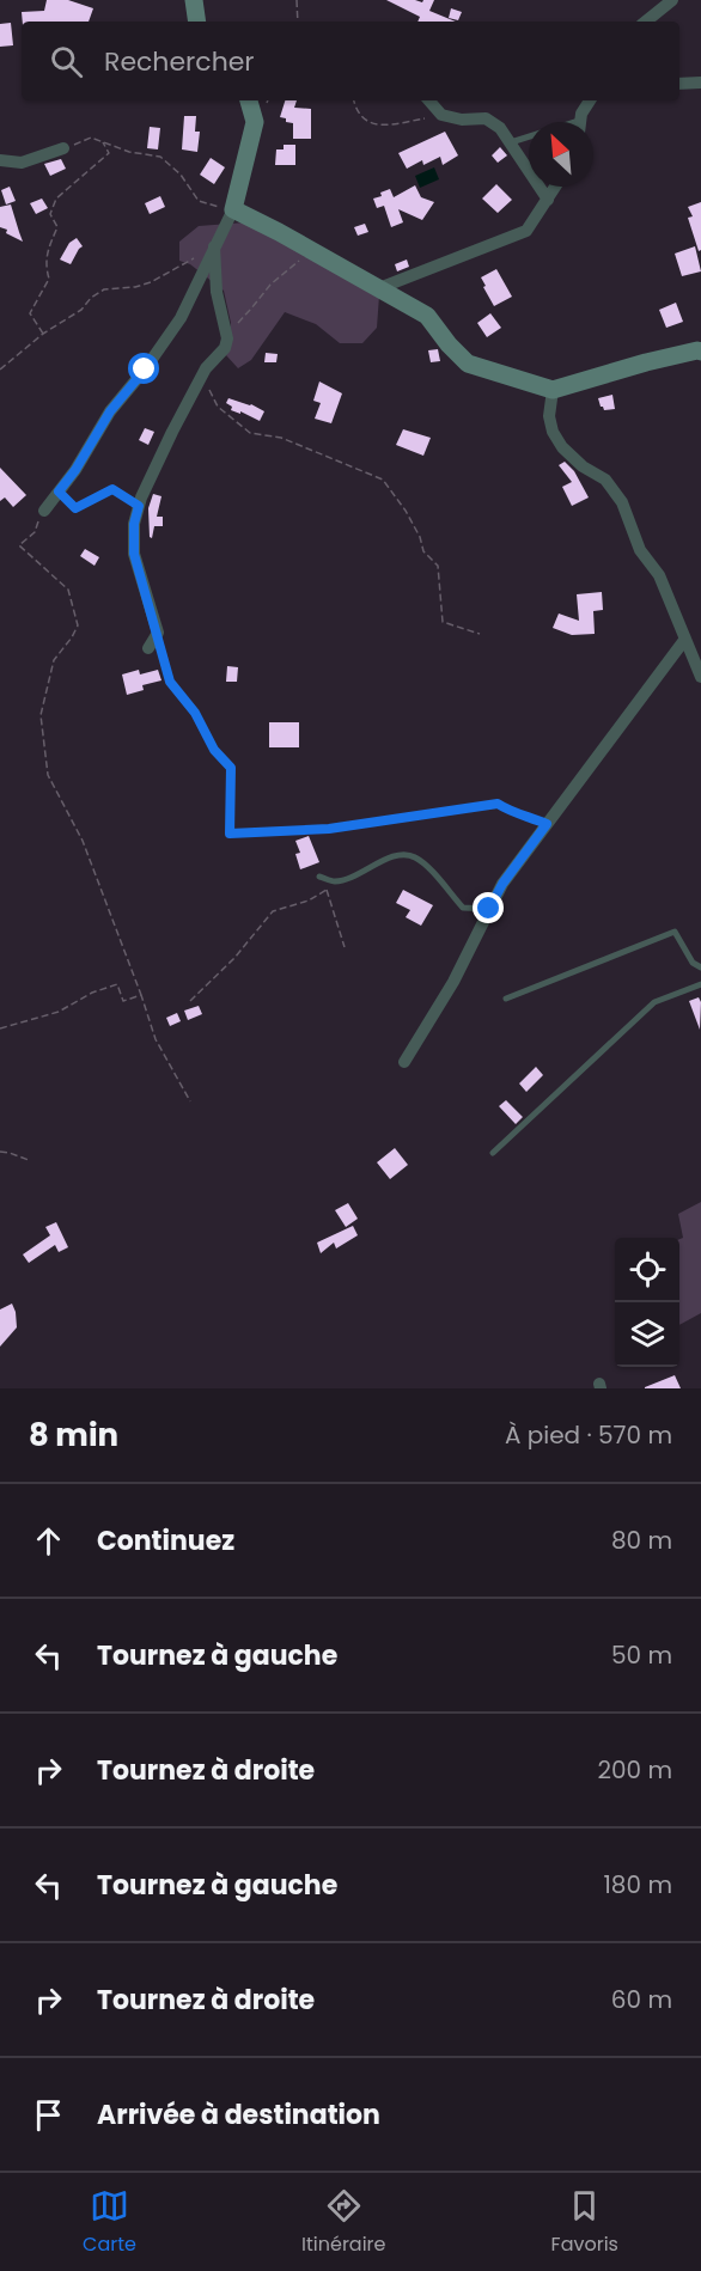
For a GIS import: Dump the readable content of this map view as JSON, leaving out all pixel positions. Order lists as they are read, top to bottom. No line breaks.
{"north":"top left","page":{"search":"Rechercher","heading":["8 min","À pied · 570 m"],"list":[["Continuez","80 m"],["Tournez à gauche","50 m"],["Tournez à droite","200 m"],["Tournez à gauche","180 m"],["Tournez à droite","60 m"],"Arrivée à destination"],"nav":["Carte","Itinéraire","Favoris"]}}
